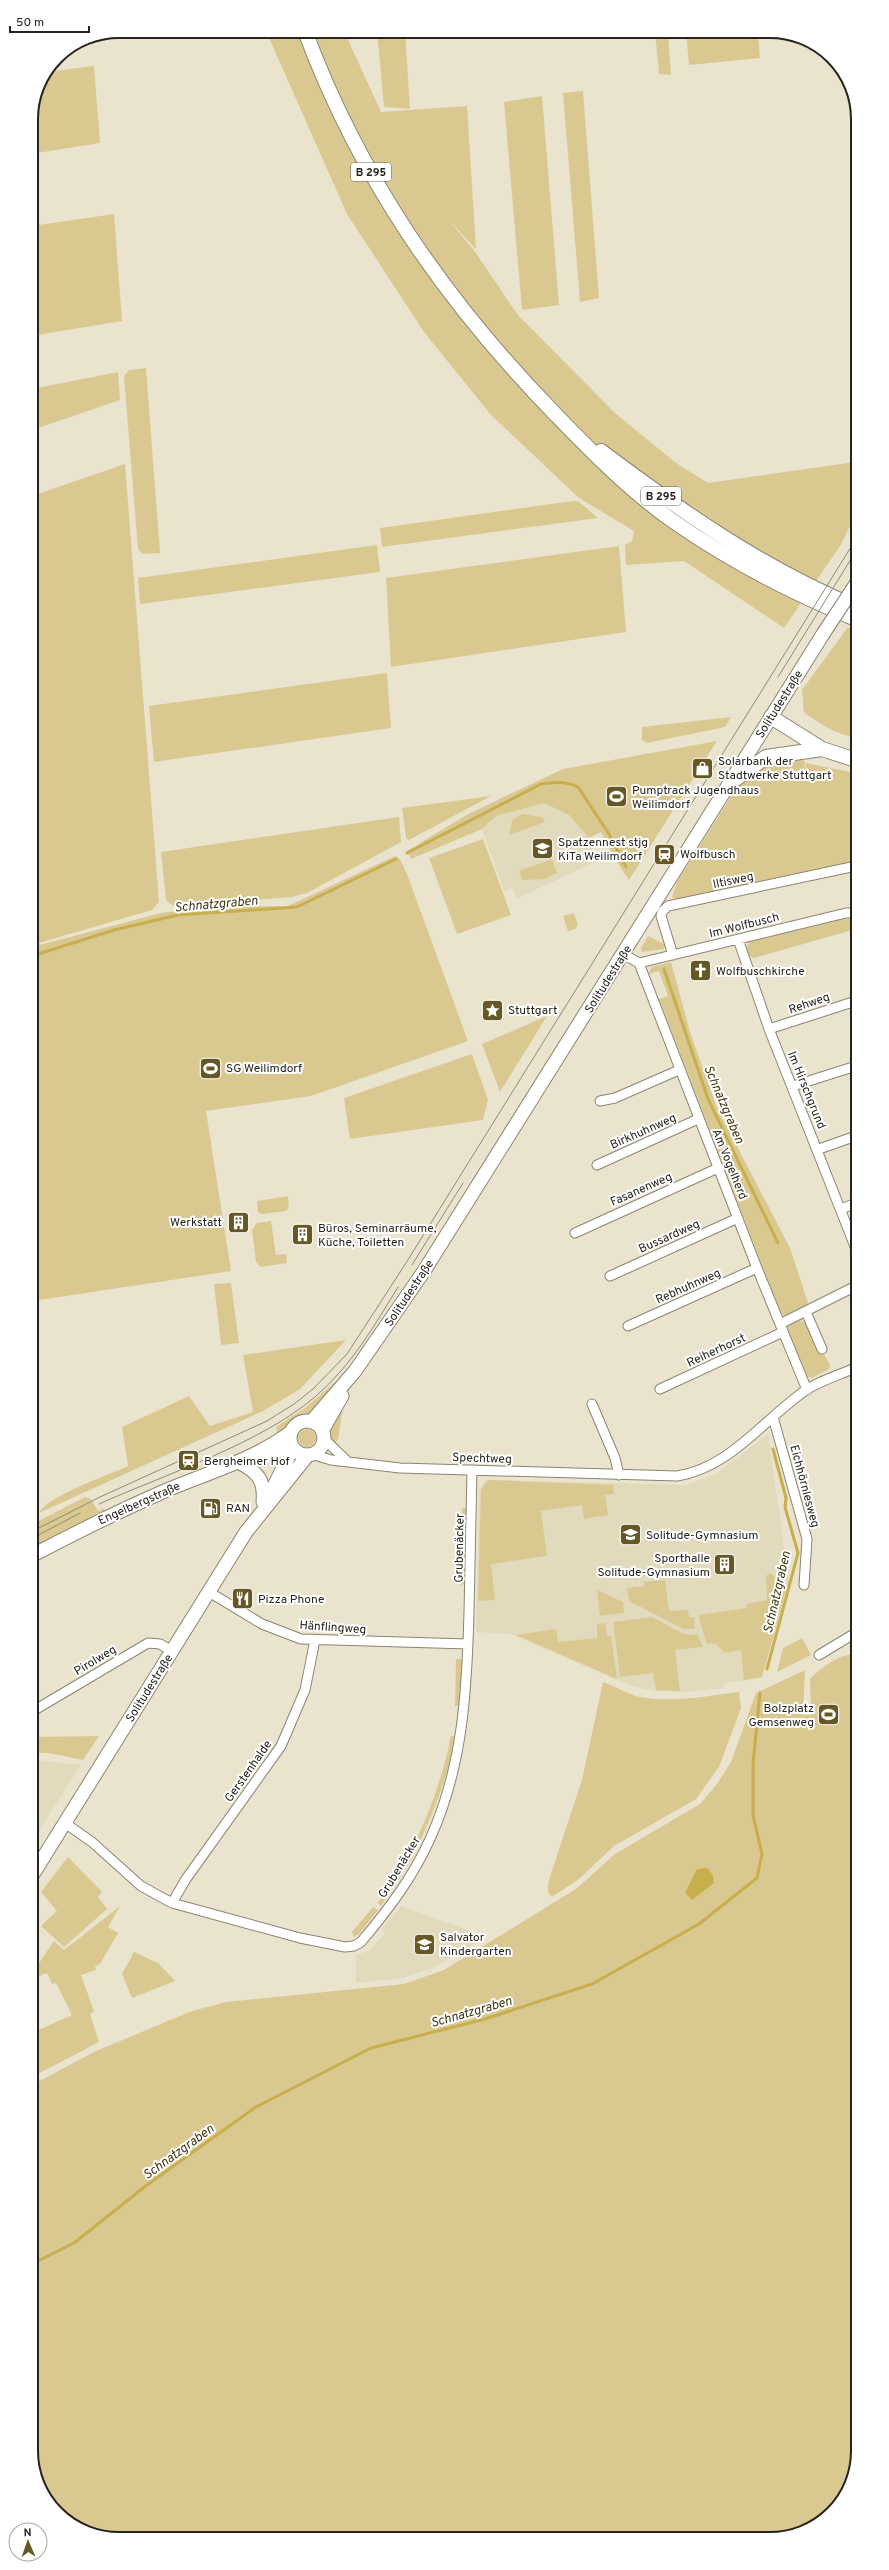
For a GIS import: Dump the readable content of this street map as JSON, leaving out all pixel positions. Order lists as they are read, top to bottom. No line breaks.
{"streets":{"main road":["B 295","Solitudestraße","Engelbergstraße"],"street":["Iltisweg","Im Wolfbusch","Rehweg","Im Hirschgrund","Birkhuhnweg","Am Vogelherd","Fasanenweg","Bussardweg","Rebhuhnweg","Reiherhorst","Spechtweg","Eichhörnlesweg","Grubenäcker","Hänflingweg","Pirolweg","Gerstenhalde"]},"crossings":[["Solitudestraße","Spechtweg"],["Solitudestraße","Engelbergstraße"],["Solitudestraße","Grubenäcker"],["Solitudestraße","Hänflingweg"],["Solitudestraße","Pirolweg"],["Iltisweg","Im Wolfbusch"],["Im Wolfbusch","Im Hirschgrund"],["Im Wolfbusch","Am Vogelherd"],["Rehweg","Im Hirschgrund"],["Birkhuhnweg","Am Vogelherd"],["Am Vogelherd","Fasanenweg"],["Am Vogelherd","Bussardweg"],["Am Vogelherd","Rebhuhnweg"],["Am Vogelherd","Reiherhorst"],["Am Vogelherd","Spechtweg"],["Spechtweg","Eichhörnlesweg"],["Spechtweg","Engelbergstraße"],["Spechtweg","Grubenäcker"],["Grubenäcker","Hänflingweg"],["Grubenäcker","Gerstenhalde"],["Hänflingweg","Gerstenhalde"]],"water":["Schnatzgraben"],"places":{"shop":["Solarbank der Stadtwerke Stuttgart"],"sports":["Pumptrack Jugendhaus Weilimdorf","SG Weilimdorf","Bolzplatz Gemsenweg"],"school or university":["Spatzennest stjg KiTa Weilimdorf","Solitude-Gymnasium","Salvator Kindergarten"],"station":["Wolfbusch","Bergheimer Hof"],"church":["Wolfbuschkirche"],"place":["Stuttgart"],"building":["Werkstatt","Büros, Seminarräume, Küche, Toiletten","Sporthalle Solitude-Gymnasium"],"fuel station":["RAN"],"restaurant":["Pizza Phone"]},"scale_bar":"50 m","north":"top"}
